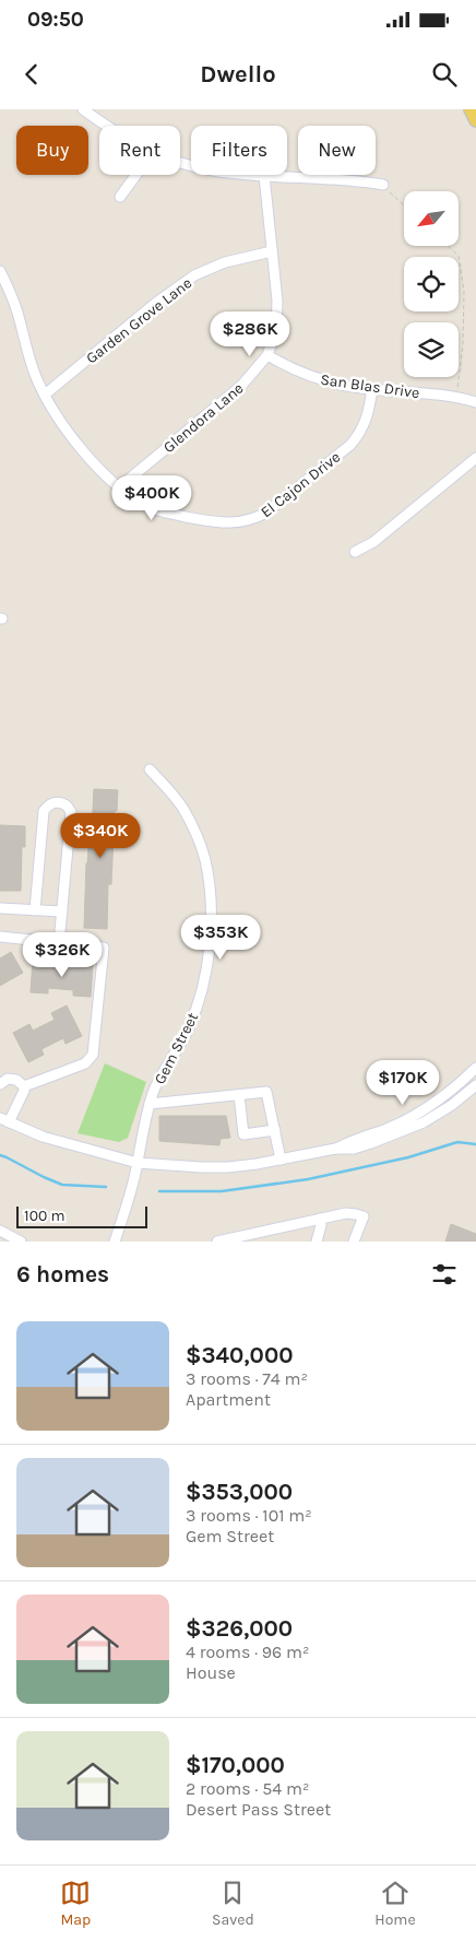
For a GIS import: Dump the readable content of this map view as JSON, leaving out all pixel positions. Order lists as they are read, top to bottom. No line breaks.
{"streets":{"street":["Garden Grove Lane","San Blas Drive","Glendora Lane","El Cajon Drive","Gem Street"]},"crossings":[["Garden Grove Lane","Glendora Lane"],["Garden Grove Lane","El Cajon Drive"],["San Blas Drive","Glendora Lane"],["San Blas Drive","El Cajon Drive"],["Glendora Lane","El Cajon Drive"]],"scale_bar":"100 m","north":"bottom left","page":{"status":"09:50","header":"Dwello","chip":["Buy","Rent","Filters","New"],"price":["$286K","$400K","$340K","$353K","$326K","$170K"],"scale":"100 m","heading":"6 homes","list":[{"name":"$340,000","note":"3 rooms · 74 m² · Apartment"},{"name":"$353,000","note":"3 rooms · 101 m² · Gem Street"},{"name":"$326,000","note":"4 rooms · 96 m² · House"},{"name":"$170,000","note":"2 rooms · 54 m² · Desert Pass Street"}],"tabs":["Map","Saved","Home"]}}
